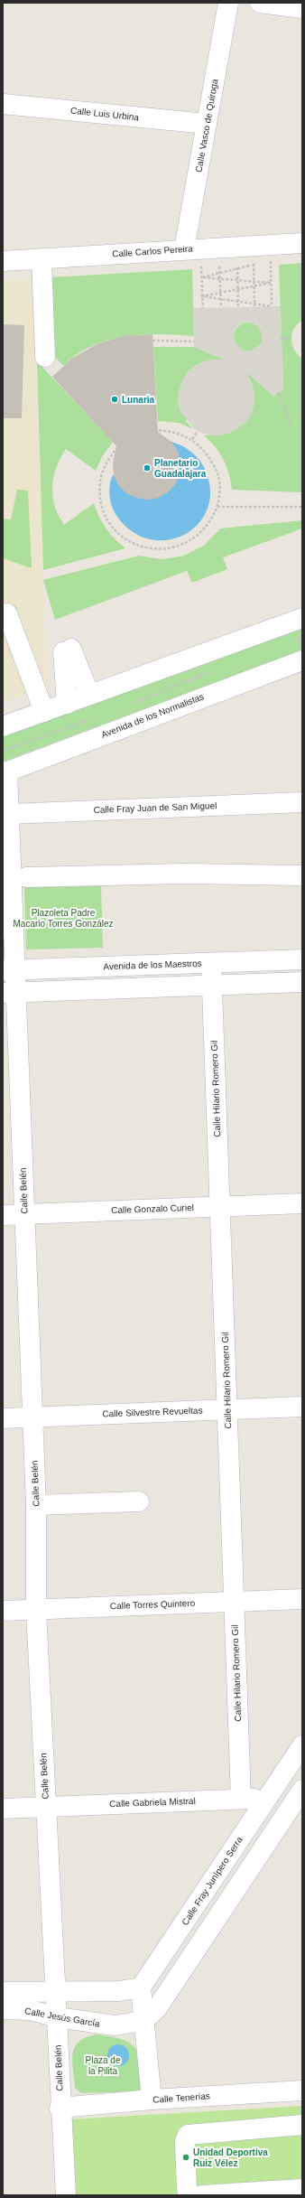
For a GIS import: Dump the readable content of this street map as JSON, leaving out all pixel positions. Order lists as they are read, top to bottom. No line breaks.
{"streets":{"street":["Calle Luis Urbina","Calle Vasco de Quiroga","Calle Carlos Pereira","Avenida de los Normalistas","Calle Fray Juan de San Miguel","Avenida de los Maestros","Calle Hilario Romero Gil","Calle Belén","Calle Gonzalo Curiel","Calle Silvestre Revueltas","Calle Torres Quintero","Calle Gabriela Mistral","Calle Fray Junípero Serra","Calle Jesús García","Calle Tenerías"]},"crossings":[["Calle Luis Urbina","Calle Vasco de Quiroga"],["Calle Vasco de Quiroga","Calle Carlos Pereira"],["Avenida de los Normalistas","Calle Belén"],["Calle Fray Juan de San Miguel","Calle Belén"],["Avenida de los Maestros","Calle Hilario Romero Gil"],["Avenida de los Maestros","Calle Belén"],["Calle Hilario Romero Gil","Calle Gonzalo Curiel"],["Calle Hilario Romero Gil","Calle Silvestre Revueltas"],["Calle Hilario Romero Gil","Calle Torres Quintero"],["Calle Hilario Romero Gil","Calle Gabriela Mistral"],["Calle Belén","Calle Gonzalo Curiel"],["Calle Belén","Calle Silvestre Revueltas"],["Calle Belén","Calle Torres Quintero"],["Calle Belén","Calle Gabriela Mistral"],["Calle Belén","Calle Jesús García"],["Calle Belén","Calle Tenerías"],["Calle Gabriela Mistral","Calle Fray Junípero Serra"],["Calle Fray Junípero Serra","Calle Jesús García"]],"parks":["Plazoleta Padre Macario Torres González","Plaza de la Pilita"],"places":["Lunaria","Planetario Guadalajara","Unidad Deportiva Ruiz Vélez"]}
